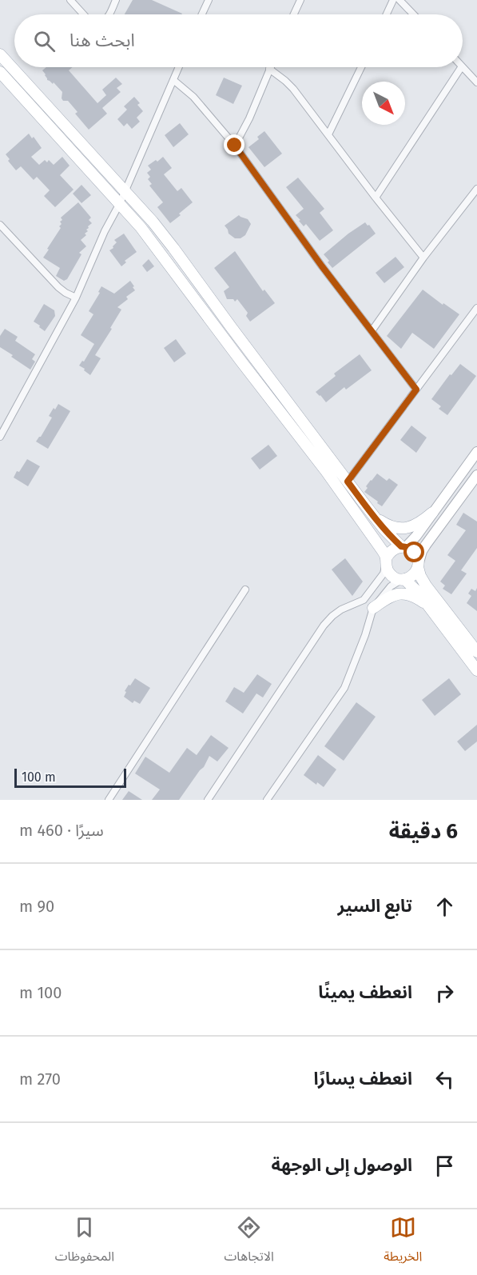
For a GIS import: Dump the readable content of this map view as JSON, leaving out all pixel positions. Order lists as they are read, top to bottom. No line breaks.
{"scale_bar":"100 m","north":"bottom right","page":{"search":"ابحث هنا","scale":"100 m","heading":["6 دقيقة","سيرًا · 460 m"],"list":[["تابع السير","90 m"],["انعطف يمينًا","100 m"],["انعطف يسارًا","270 m"],"الوصول إلى الوجهة"],"nav":["الخريطة","الاتجاهات","المحفوظات"]}}
